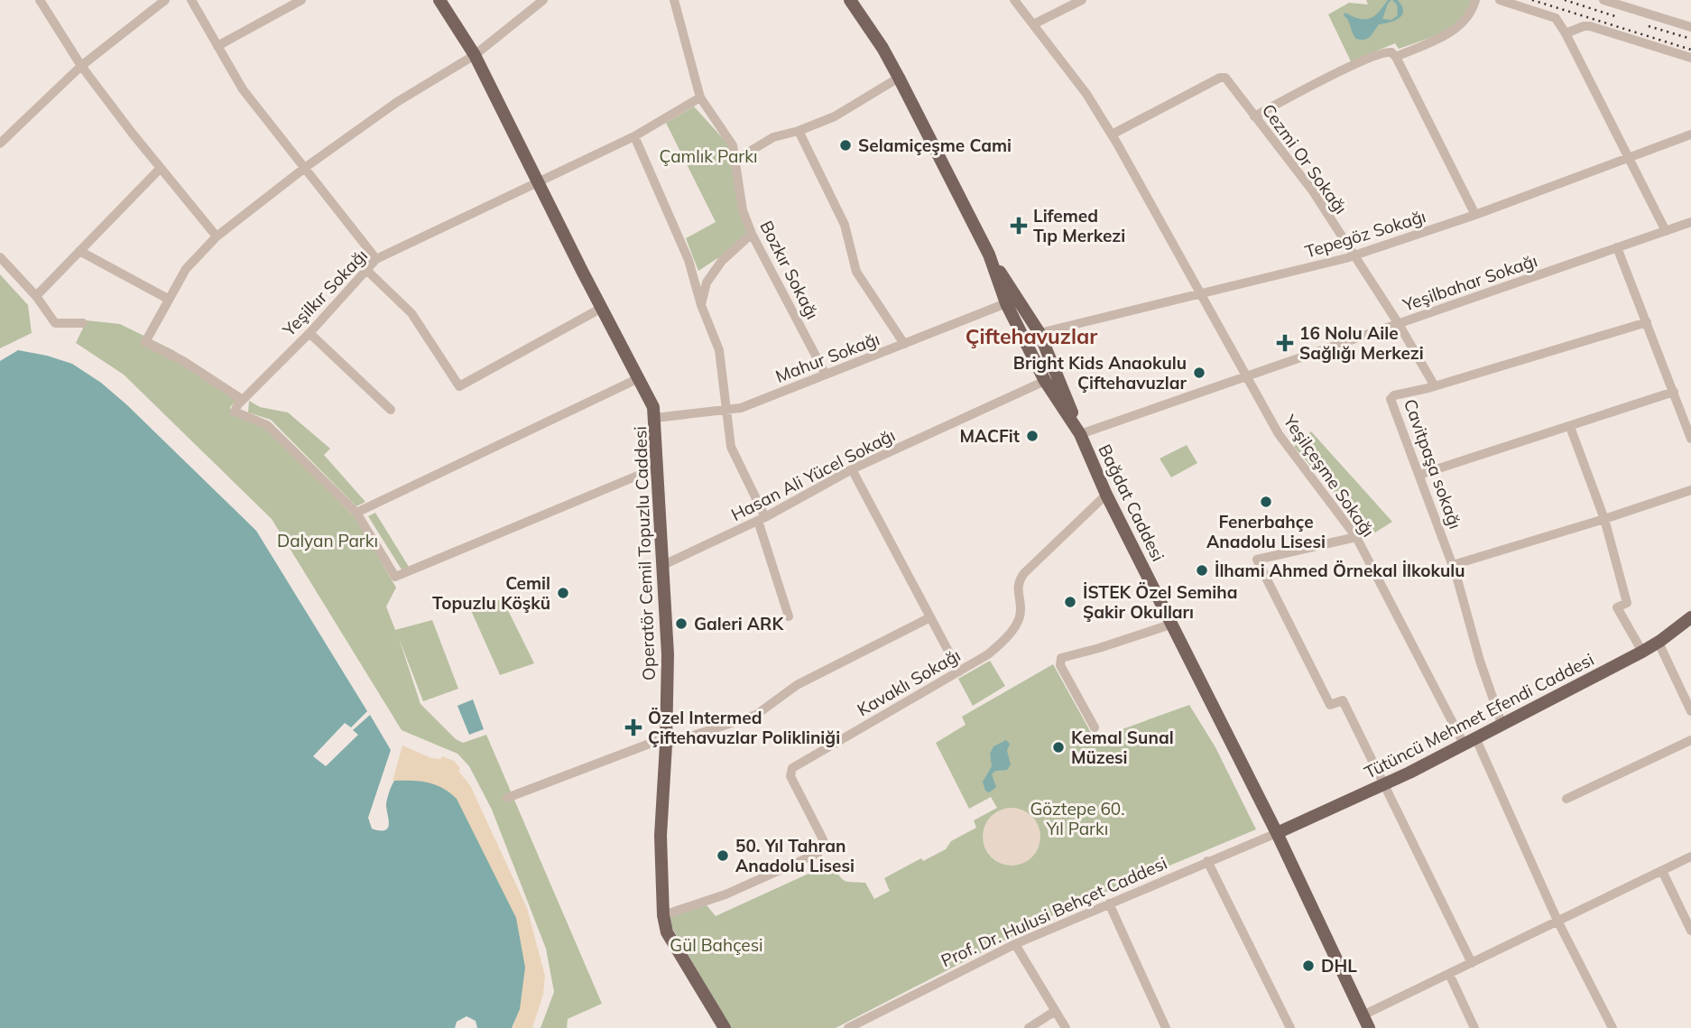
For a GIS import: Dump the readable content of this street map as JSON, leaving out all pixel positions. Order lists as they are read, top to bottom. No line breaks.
{"streets":{"main road":["Bağdat Caddesi","Operatör Cemil Topuzlu Caddesi","Tütüncü Mehmet Efendi Caddesi"],"street":["Cezmi Or Sokağı","Tepegöz Sokağı","Bozkır Sokağı","Yeşilbahar Sokağı","Yeşilkır Sokağı","Mahur Sokağı","Cavitpaşa sokağı","Hasan Ali Yücel Sokağı","Yeşilçeşme Sokağı","Kavaklı Sokağı","Prof. Dr. Hulusi Behçet Caddesi"]},"crossings":[["Cezmi Or Sokağı","Tepegöz Sokağı"],["Cezmi Or Sokağı","Yeşilbahar Sokağı"],["Cezmi Or Sokağı","Cavitpaşa sokağı"],["Cezmi Or Sokağı","Yeşilçeşme Sokağı"],["Tepegöz Sokağı","Yeşilçeşme Sokağı"],["Bozkır Sokağı","Yeşilkır Sokağı"],["Bozkır Sokağı","Mahur Sokağı"],["Yeşilbahar Sokağı","Yeşilçeşme Sokağı"],["Yeşilbahar Sokağı","Bağdat Caddesi"],["Yeşilkır Sokağı","Operatör Cemil Topuzlu Caddesi"],["Mahur Sokağı","Bağdat Caddesi"],["Mahur Sokağı","Operatör Cemil Topuzlu Caddesi"],["Cavitpaşa sokağı","Tütüncü Mehmet Efendi Caddesi"],["Hasan Ali Yücel Sokağı","Bağdat Caddesi"],["Hasan Ali Yücel Sokağı","Operatör Cemil Topuzlu Caddesi"],["Yeşilçeşme Sokağı","Tütüncü Mehmet Efendi Caddesi"],["Bağdat Caddesi","Kavaklı Sokağı"],["Bağdat Caddesi","Tütüncü Mehmet Efendi Caddesi"],["Bağdat Caddesi","Prof. Dr. Hulusi Behçet Caddesi"],["Operatör Cemil Topuzlu Caddesi","Kavaklı Sokağı"],["Tütüncü Mehmet Efendi Caddesi","Prof. Dr. Hulusi Behçet Caddesi"]],"districts":["Çiftehavuzlar"],"parks":["Çamlık Parkı","Dalyan Parkı","Göztepe 60. Yıl Parkı","Gül Bahçesi"],"places":{"other":["Selamiçeşme Cami","Bright Kids Anaokulu Çiftehavuzlar","MACFit","Fenerbahçe Anadolu Lisesi","İlhami Ahmed Örnekal İlkokulu","Cemil Topuzlu Köşkü","İSTEK Özel Semiha Şakir Okulları","Galeri ARK","Kemal Sunal Müzesi","50. Yıl Tahran Anadolu Lisesi","DHL"],"health":["Lifemed Tıp Merkezi","16 Nolu Aile Sağlığı Merkezi","Özel Intermed Çiftehavuzlar Polikliniği"]}}
